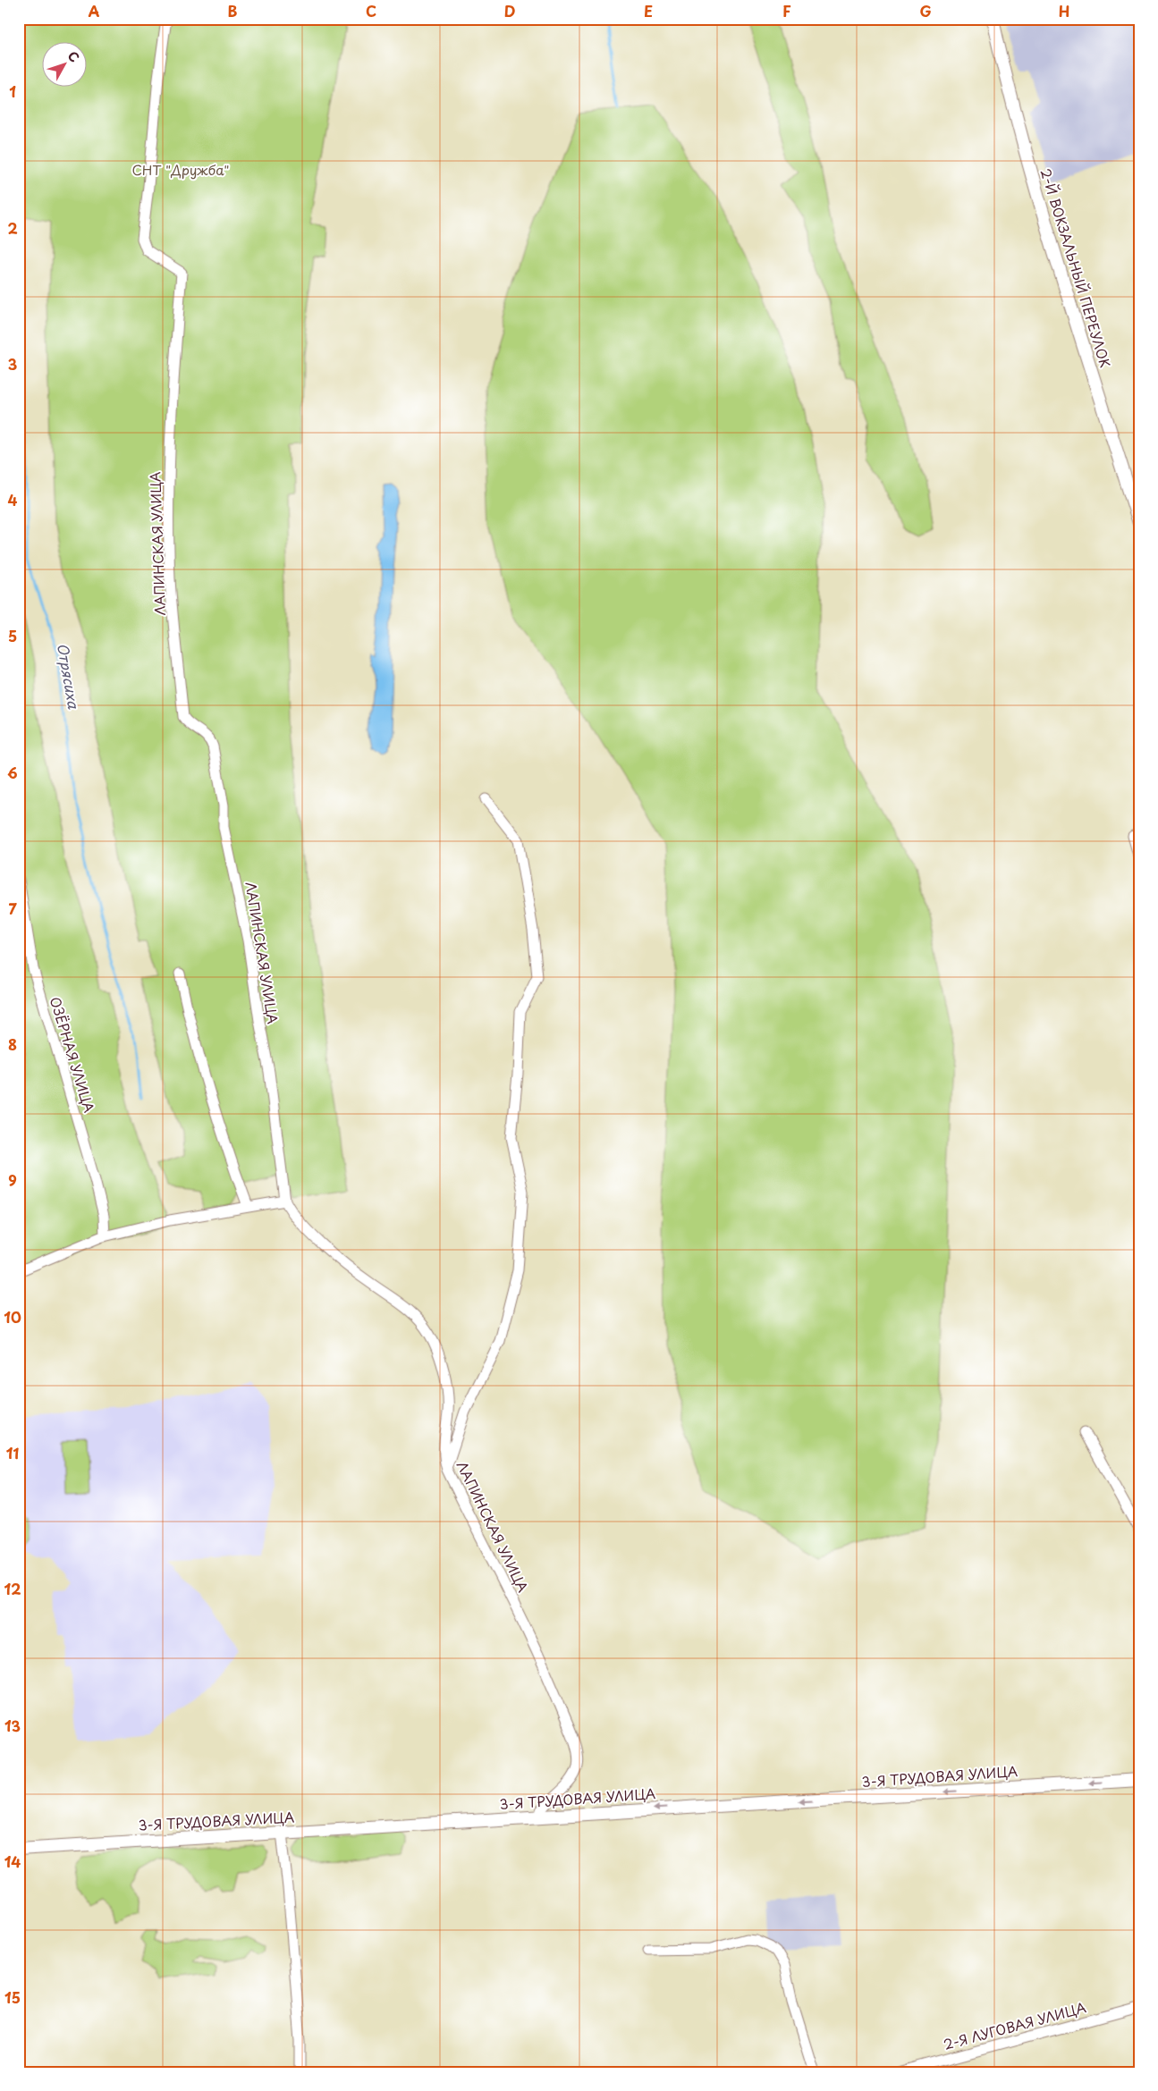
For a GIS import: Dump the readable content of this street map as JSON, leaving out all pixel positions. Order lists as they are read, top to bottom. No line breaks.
{"streets":{"street":["2-Й ВОКЗАЛЬНЫЙ ПЕРЕУЛОК","ЛАПИНСКАЯ УЛИЦА","ОЗЁРНАЯ УЛИЦА","3-Я ТРУДОВАЯ УЛИЦА","2-Я ЛУГОВАЯ УЛИЦА"]},"crossings":[["ЛАПИНСКАЯ УЛИЦА","3-Я ТРУДОВАЯ УЛИЦА"]],"one_way":["3-Я ТРУДОВАЯ УЛИЦА"],"water":["Отрясиха"],"parks":["СНТ \"Дружба\""],"north":"top right","grid":{"columns":["A","B","C","D","E","F","G","H"],"rows":["1","2","3","4","5","6","7","8","9","10","11","12","13","14","15"]}}
